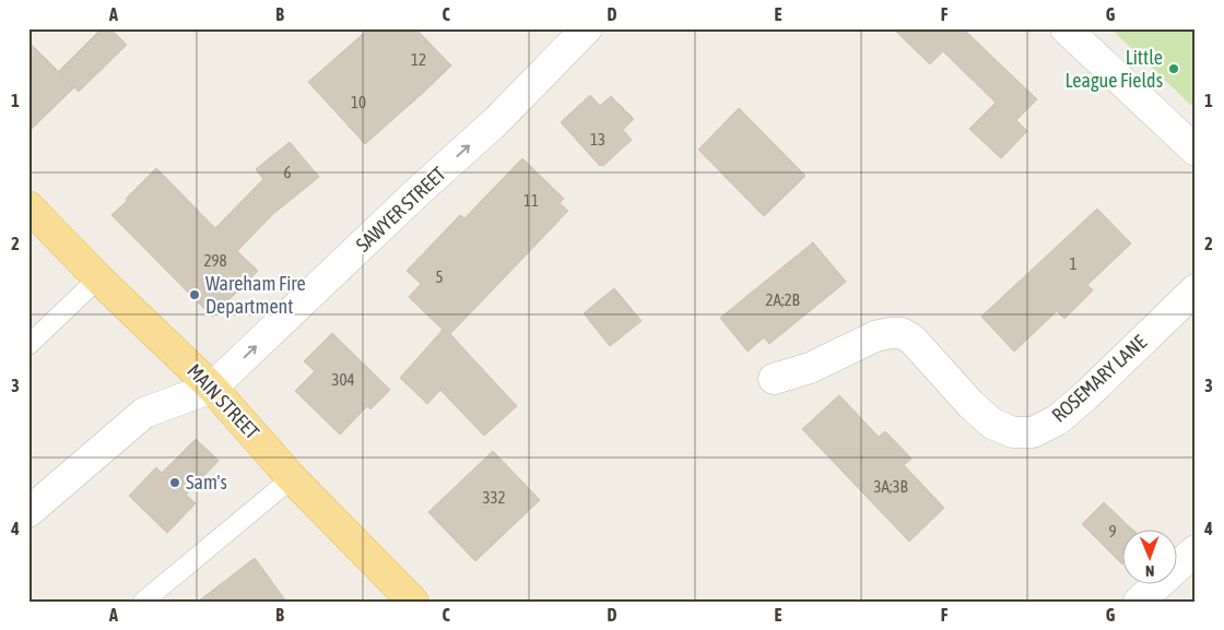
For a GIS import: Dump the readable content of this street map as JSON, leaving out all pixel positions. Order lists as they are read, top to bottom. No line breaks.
{"streets":{"main road":["MAIN STREET"],"street":["SAWYER STREET","ROSEMARY LANE"]},"crossings":[["SAWYER STREET","MAIN STREET"]],"one_way":["SAWYER STREET"],"places":["Little League Fields","Wareham Fire Department","Sam's"],"house_numbers":["12","10","13","6","11","298","1","5","2A;2B","304","3A;3B","332","9"],"north":"bottom","grid":{"columns":["A","B","C","D","E","F","G"],"rows":["1","2","3","4"]}}
